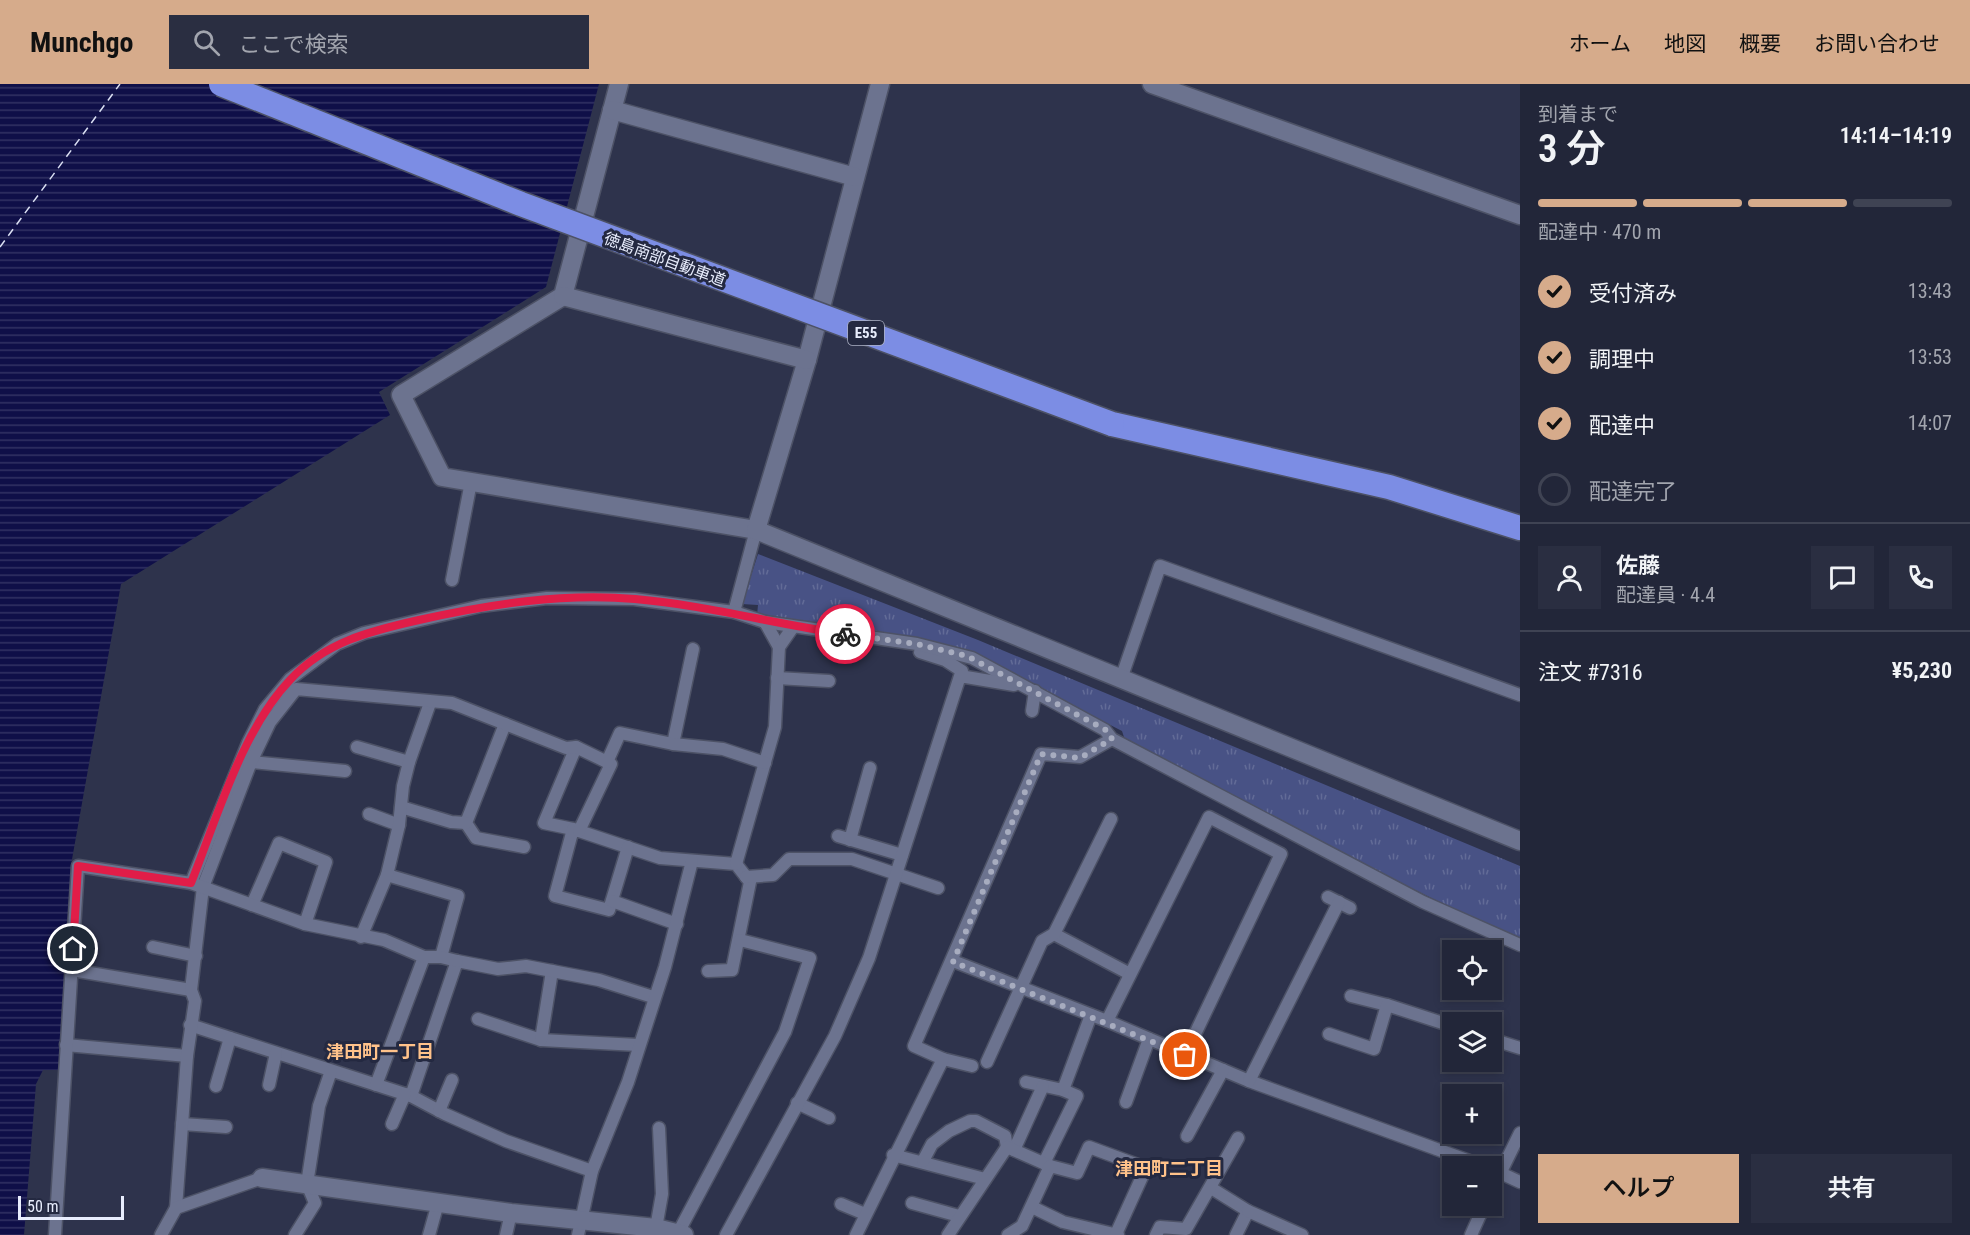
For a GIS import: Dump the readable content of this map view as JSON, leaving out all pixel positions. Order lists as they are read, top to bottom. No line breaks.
{"streets":{"highway":["徳島南部自動車道","E55"]},"districts":["津田町一丁目","津田町二丁目"],"scale_bar":"50 m","page":{"header":"Munchgo","search":"ここで検索","nav":["ホーム","地図","概要","お問い合わせ"],"heading":["3 分","到着まで","14:14–14:19"],"panel":["佐藤","配達員 · 4.4","注文 #7316","¥5,230"],"bar":"配達中 · 470 m","list":[["受付済み","13:43"],["調理中","13:53"],["配達中","14:07"],"配達完了"],"map_buttons":["+","−"],"buttons":["ヘルプ","共有"],"scale":"50 m"}}
